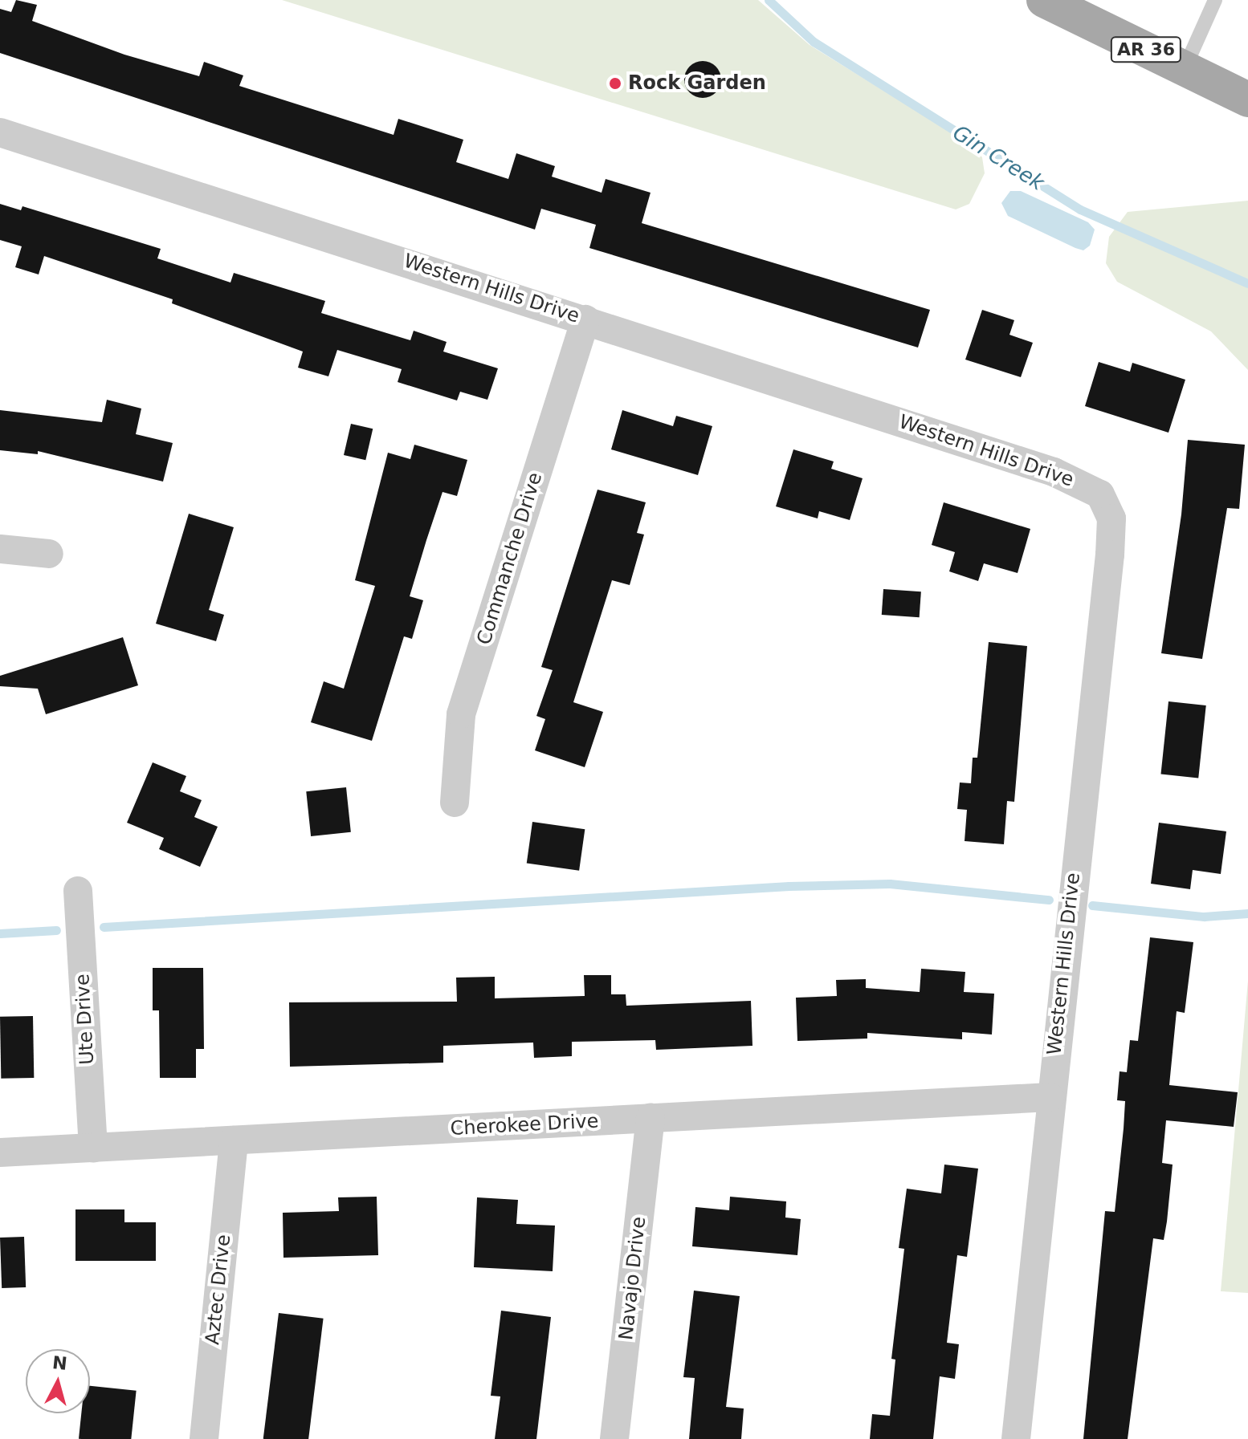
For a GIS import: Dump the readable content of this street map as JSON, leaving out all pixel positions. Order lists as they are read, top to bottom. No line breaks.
{"streets":{"main road":["AR 36"],"street":["Western Hills Drive","Commanche Drive","Ute Drive","Cherokee Drive","Navajo Drive","Aztec Drive"]},"crossings":[["Western Hills Drive","Commanche Drive"],["Western Hills Drive","Cherokee Drive"],["Ute Drive","Cherokee Drive"],["Cherokee Drive","Navajo Drive"],["Cherokee Drive","Aztec Drive"]],"water":["Gin Creek"],"places":["Rock Garden"],"north":"top"}
